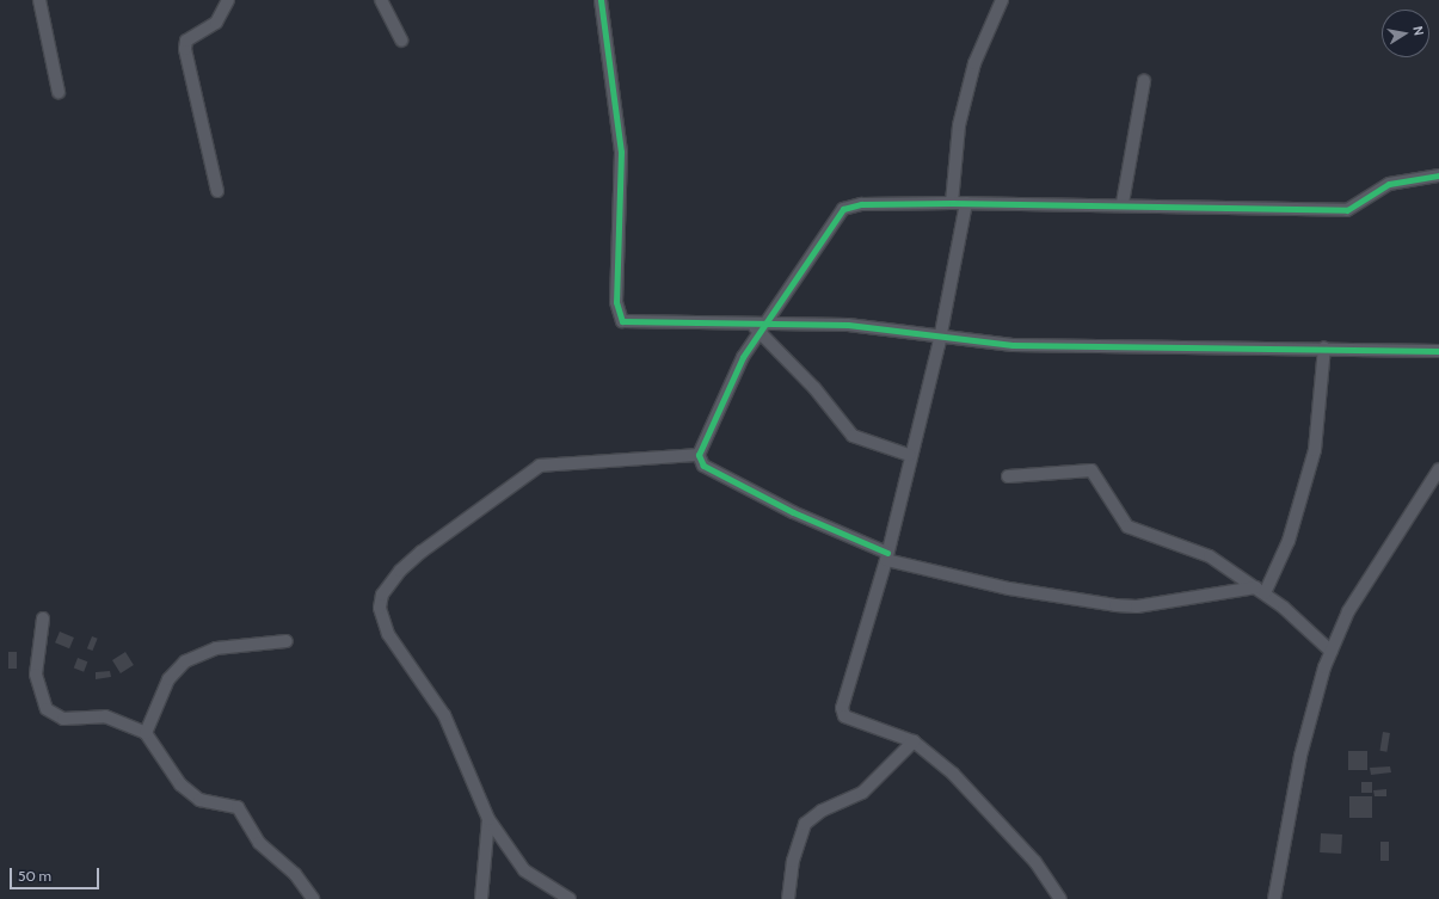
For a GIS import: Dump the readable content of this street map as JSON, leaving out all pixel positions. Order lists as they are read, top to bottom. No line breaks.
{"scale_bar":"50 m","north":"right"}
